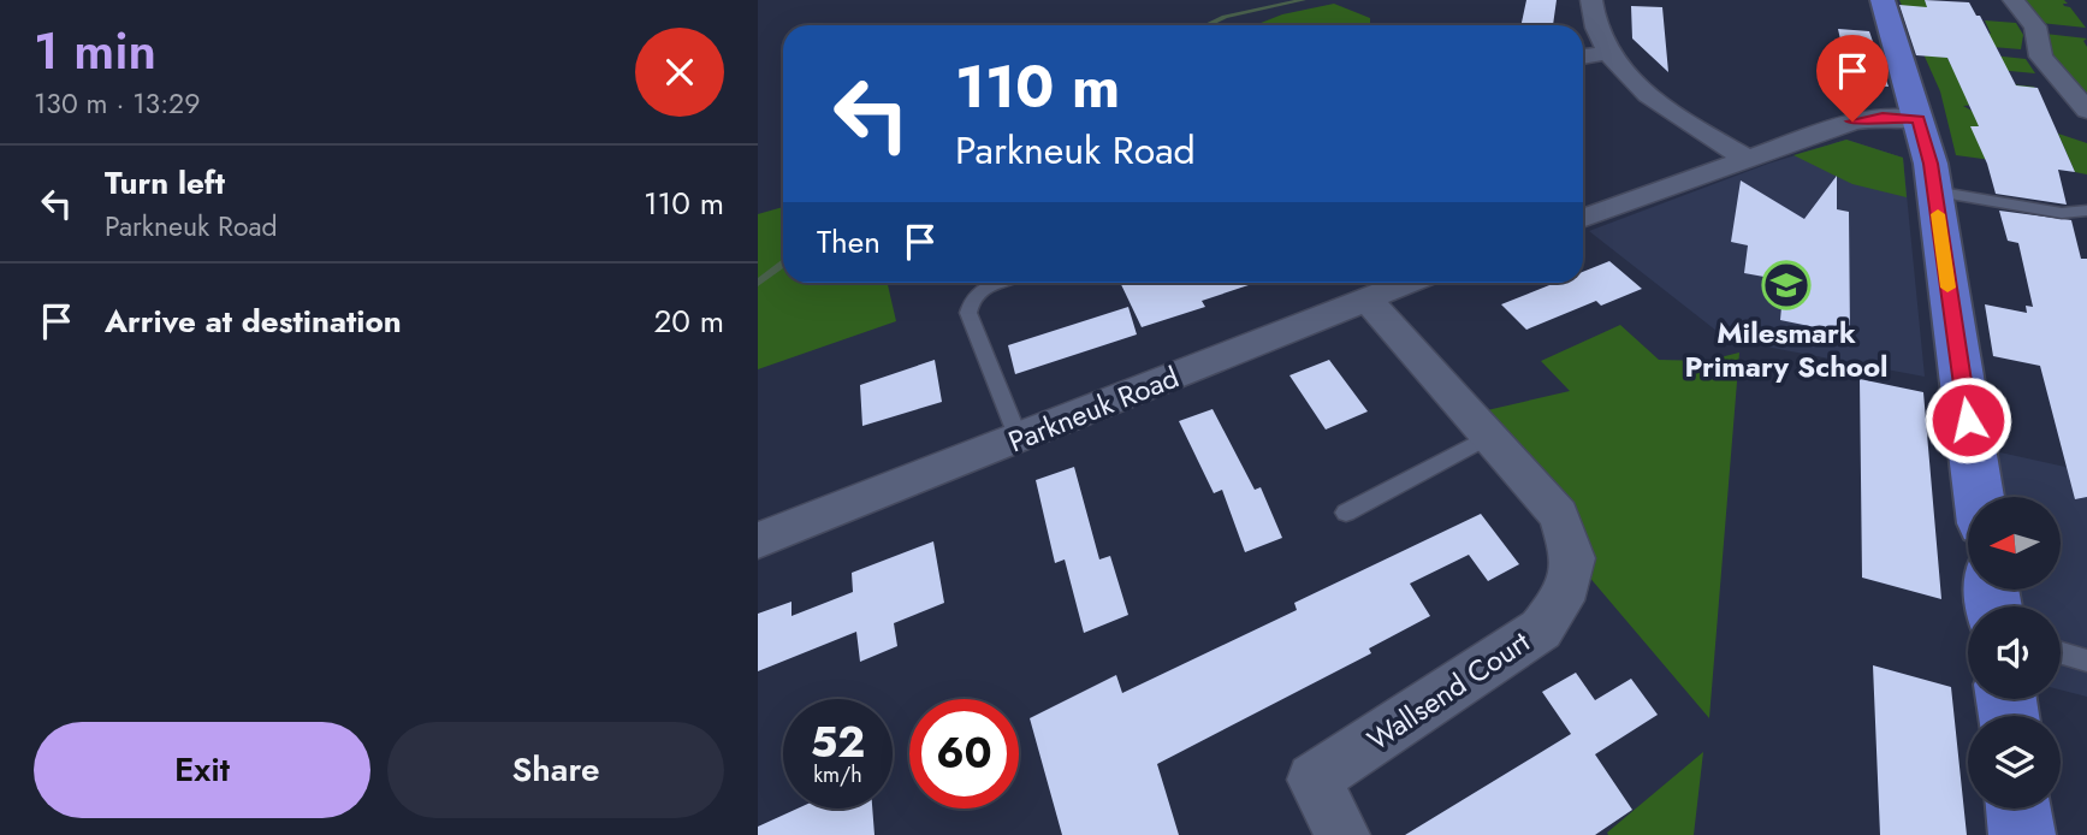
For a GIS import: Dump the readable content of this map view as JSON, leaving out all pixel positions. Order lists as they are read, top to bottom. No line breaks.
{"streets":{"street":["Parkneuk Road","Wallsend Court"]},"crossings":[["Parkneuk Road","Wallsend Court"]],"places":{"school or university":["Milesmark Primary School"]},"north":"left","page":{"heading":["1 min","130 m · 13:29"],"turn":["110 m","Parkneuk Road"],"list":[{"name":"Turn left","note":"Parkneuk Road","value":"110 m"},{"name":"Arrive at destination","value":"20 m"}],"then":"Then","speed":"52 km/h","limit":"60","buttons":["Exit","Share"]}}
